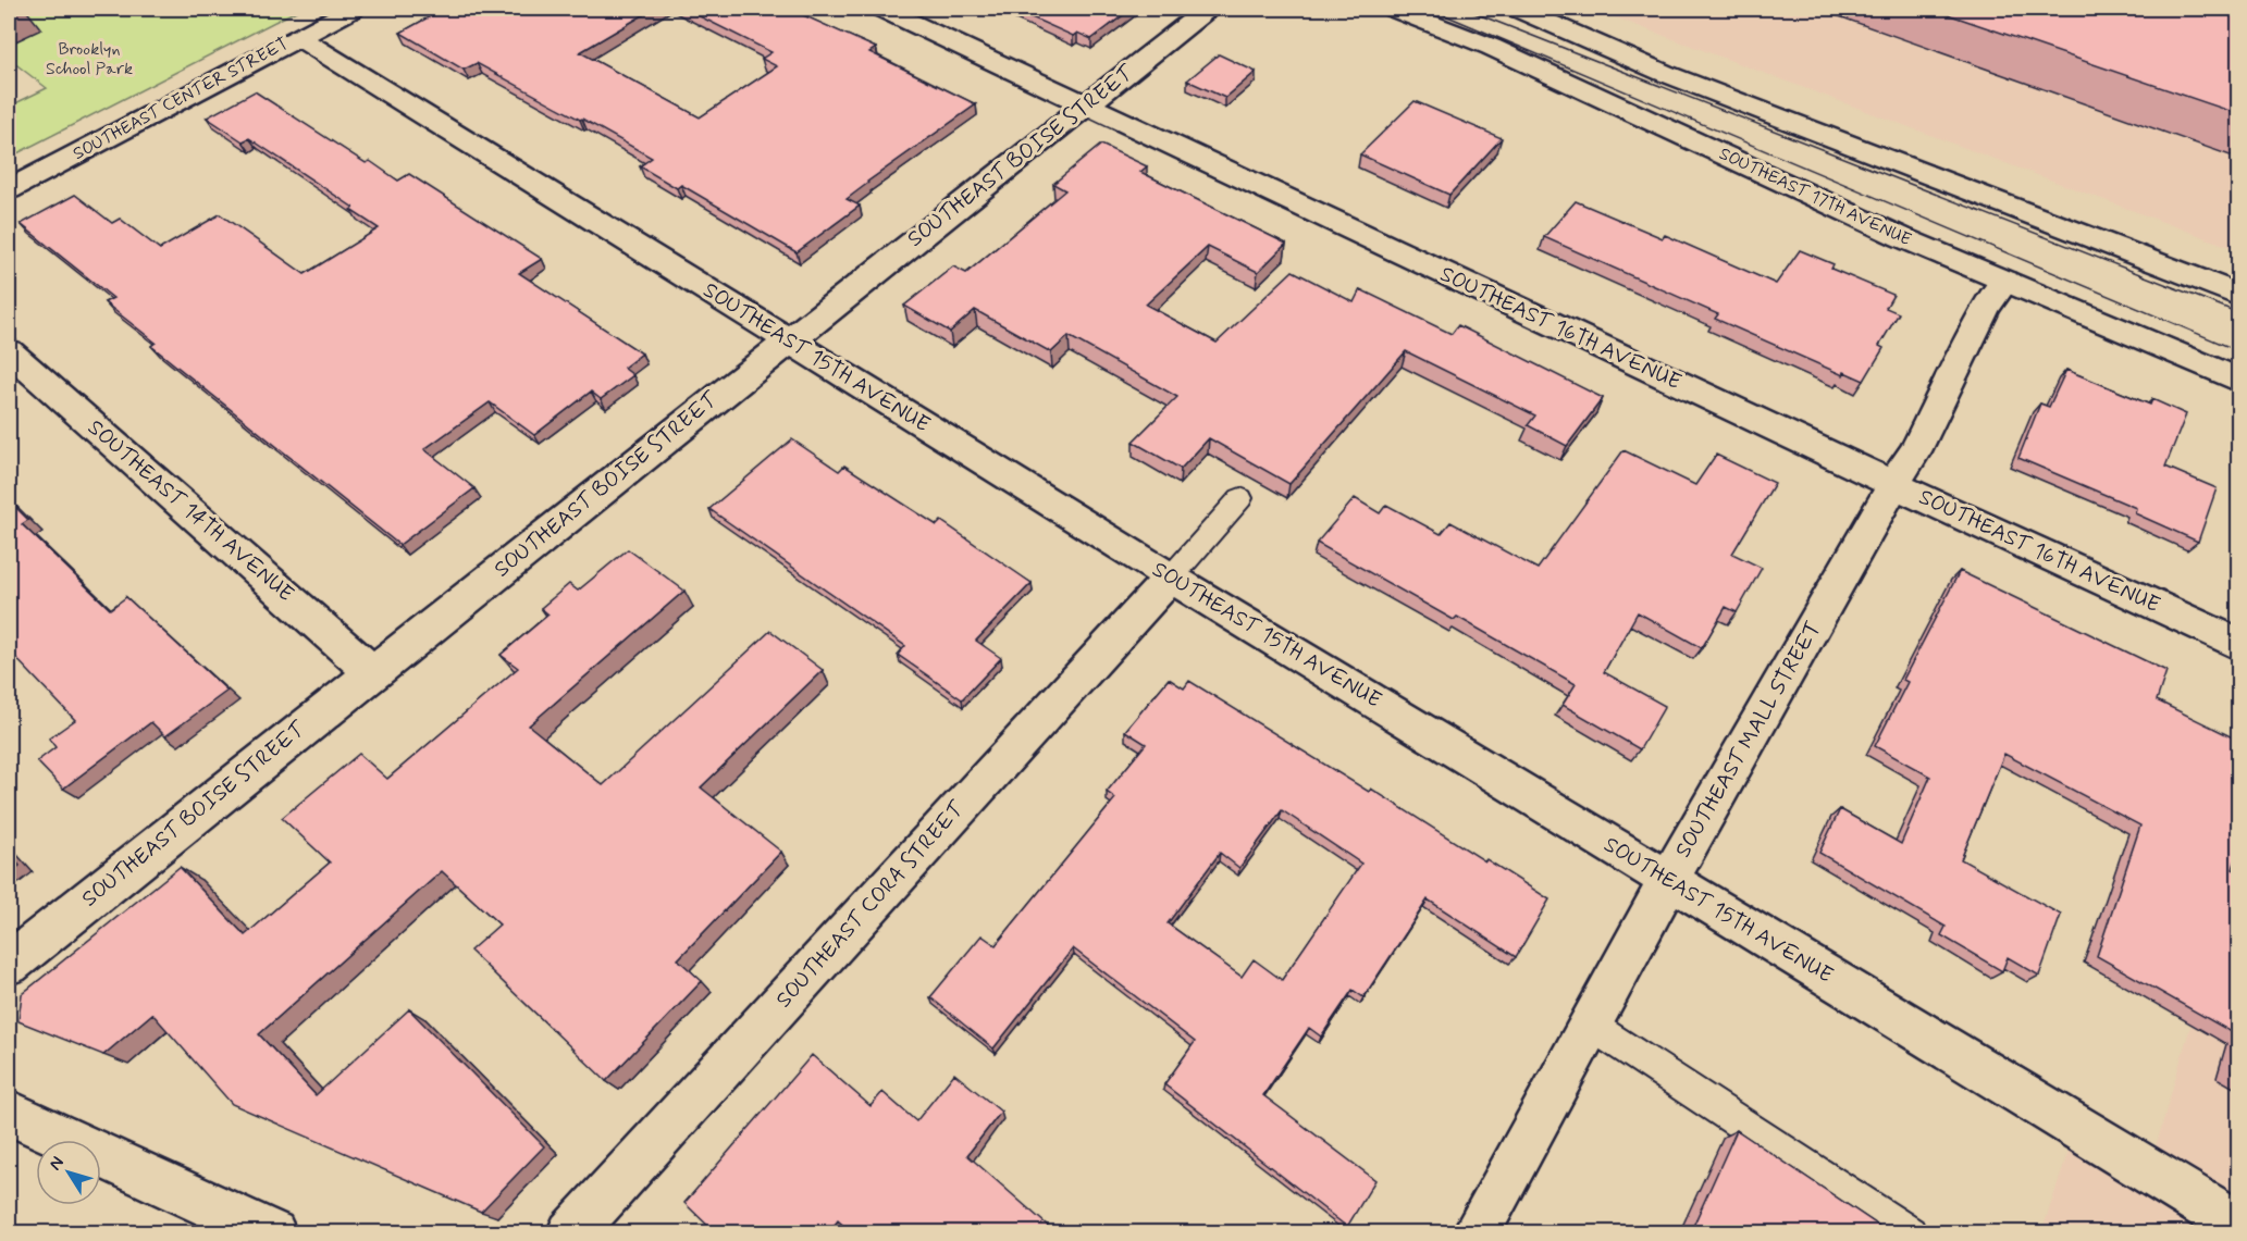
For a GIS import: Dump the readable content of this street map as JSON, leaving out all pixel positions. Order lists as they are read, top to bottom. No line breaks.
{"streets":{"street":["SOUTHEAST CENTER STREET","SOUTHEAST BOISE STREET","SOUTHEAST 17TH AVENUE","SOUTHEAST 16TH AVENUE","SOUTHEAST 15TH AVENUE","SOUTHEAST 14TH AVENUE","SOUTHEAST MALL STREET","SOUTHEAST CORA STREET"]},"crossings":[["SOUTHEAST CENTER STREET","SOUTHEAST 15TH AVENUE"],["SOUTHEAST BOISE STREET","SOUTHEAST 16TH AVENUE"],["SOUTHEAST BOISE STREET","SOUTHEAST 15TH AVENUE"],["SOUTHEAST BOISE STREET","SOUTHEAST 14TH AVENUE"],["SOUTHEAST 17TH AVENUE","SOUTHEAST MALL STREET"],["SOUTHEAST 16TH AVENUE","SOUTHEAST MALL STREET"],["SOUTHEAST 15TH AVENUE","SOUTHEAST MALL STREET"],["SOUTHEAST 15TH AVENUE","SOUTHEAST CORA STREET"]],"parks":["Brooklyn School Park"],"north":"top left"}
